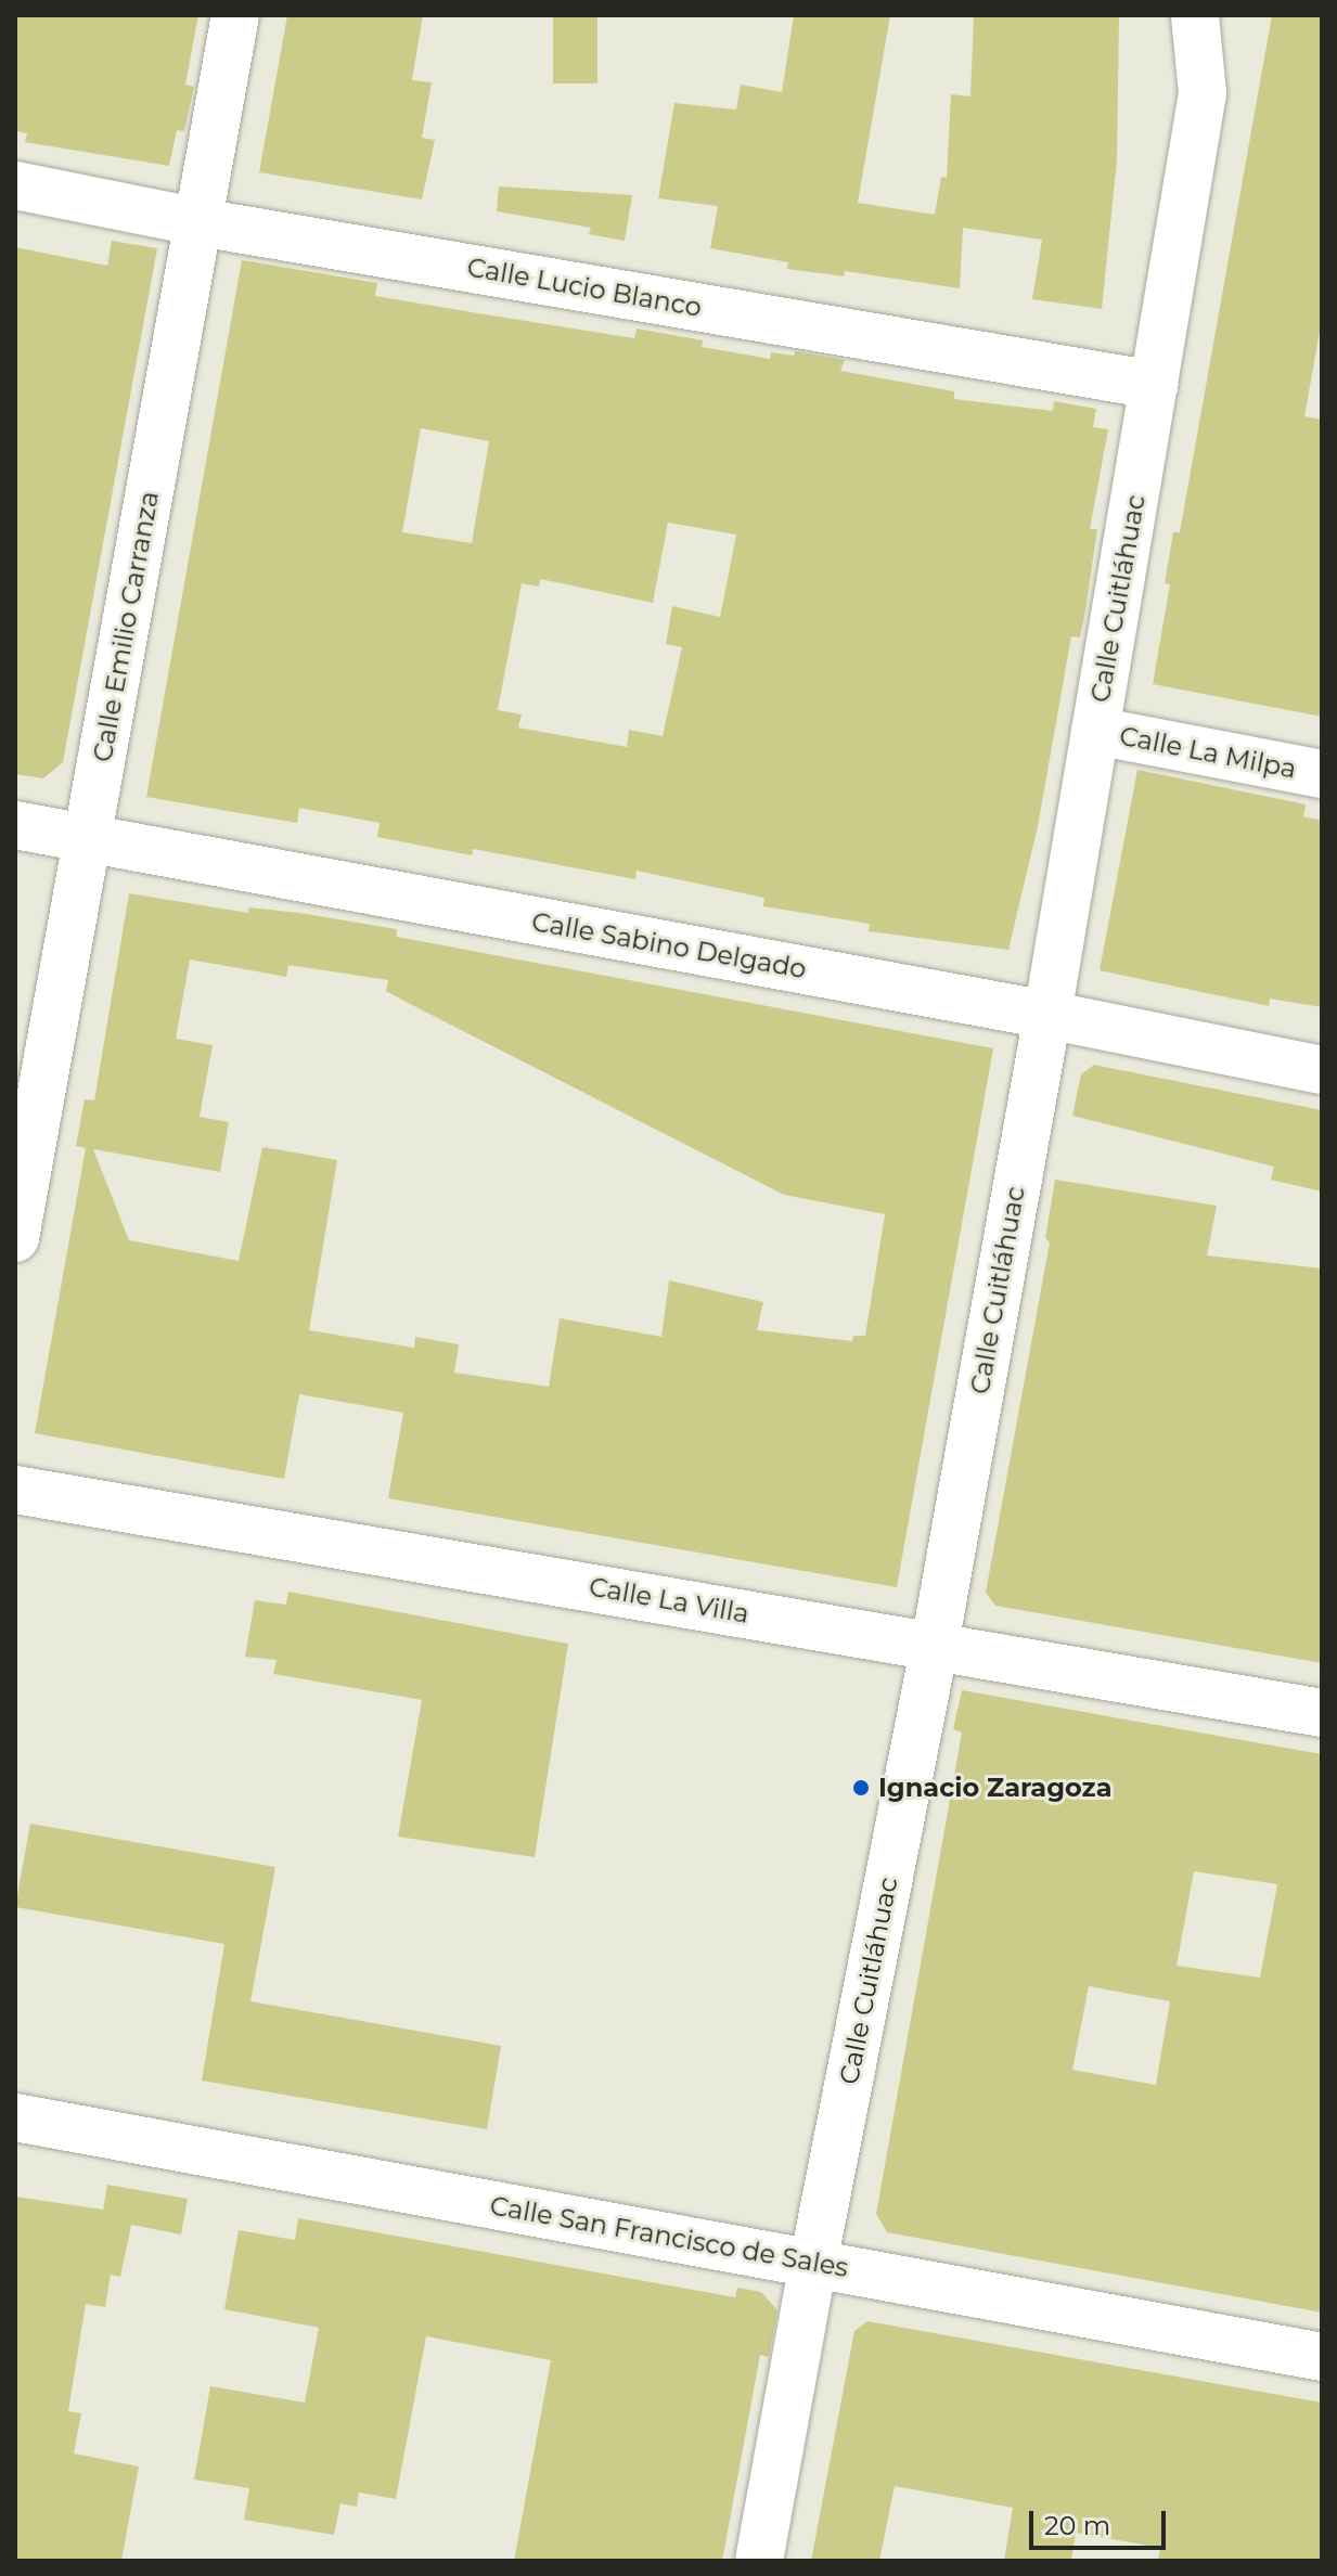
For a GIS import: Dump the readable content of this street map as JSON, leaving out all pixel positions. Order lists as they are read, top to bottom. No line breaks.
{"streets":{"street":["Calle Lucio Blanco","Calle Cuitláhuac","Calle Emilio Carranza","Calle La Milpa","Calle Sabino Delgado","Calle La Villa","Calle San Francisco de Sales"]},"crossings":[["Calle Lucio Blanco","Calle Cuitláhuac"],["Calle Lucio Blanco","Calle Emilio Carranza"],["Calle Cuitláhuac","Calle La Milpa"],["Calle Cuitláhuac","Calle Sabino Delgado"],["Calle Cuitláhuac","Calle La Villa"],["Calle Cuitláhuac","Calle San Francisco de Sales"],["Calle Emilio Carranza","Calle Sabino Delgado"]],"places":["Ignacio Zaragoza"],"scale_bar":"20 m"}
